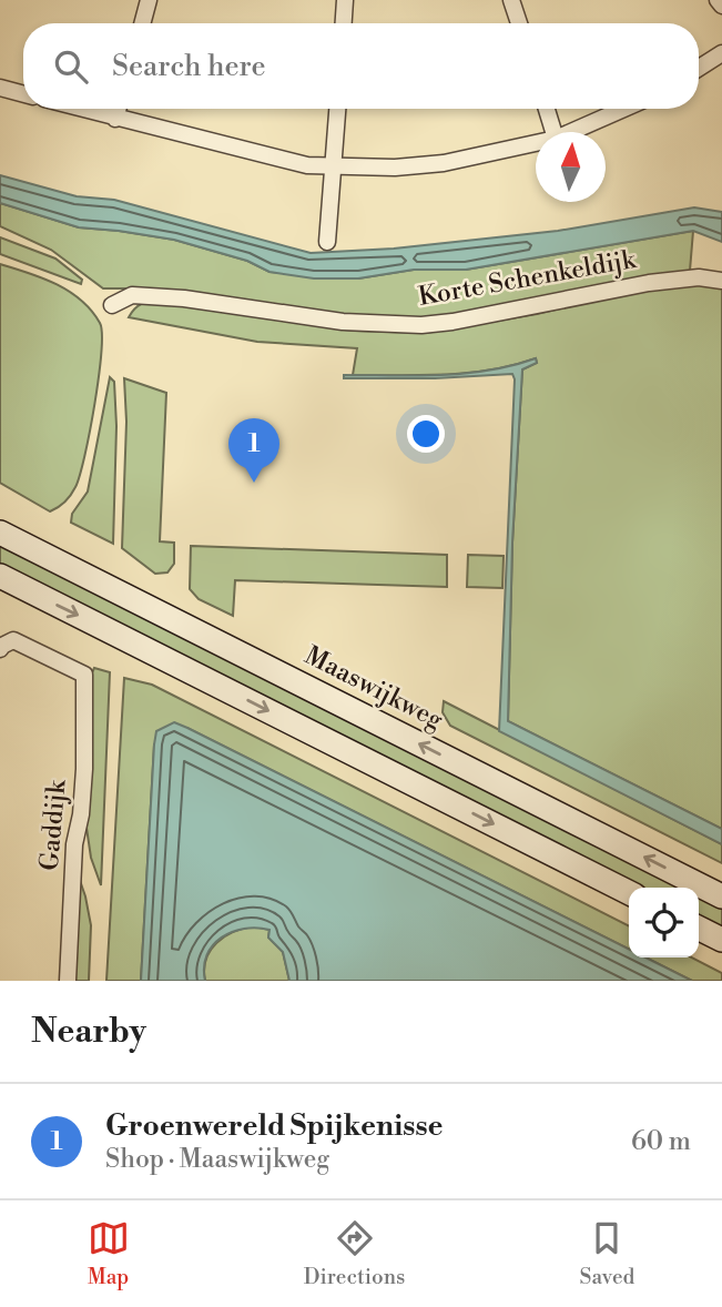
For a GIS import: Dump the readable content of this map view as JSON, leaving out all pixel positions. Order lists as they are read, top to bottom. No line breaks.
{"streets":{"street":["Korte Schenkeldijk","Maaswijkweg","Gaddijk"]},"north":"top","page":{"search":"Search here","pins":"1","heading":"Nearby","list":[{"mark":"1","name":"Groenwereld Spijkenisse","note":"Shop · Maaswijkweg","value":"60 m"}],"nav":["Map","Directions","Saved"]}}
